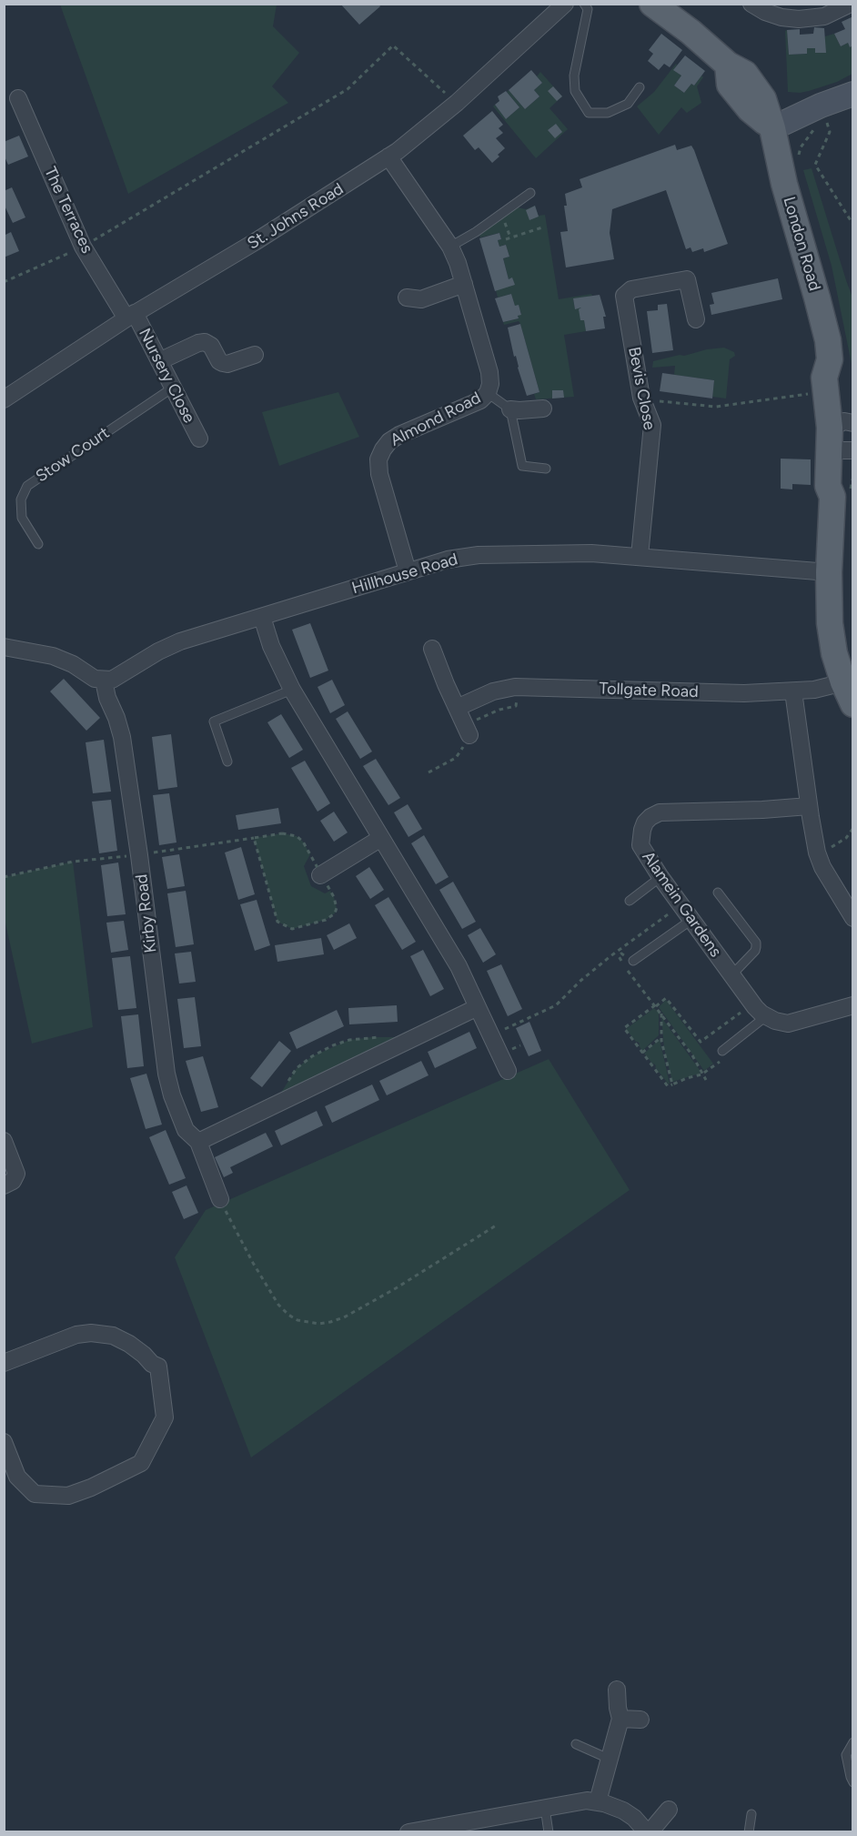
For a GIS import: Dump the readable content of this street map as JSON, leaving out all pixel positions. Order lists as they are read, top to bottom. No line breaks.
{"streets":{"main road":["London Road"],"street":["The Terraces","St. Johns Road","Nursery Close","Bevis Close","Almond Road","Hillhouse Road","Tollgate Road","Alamein Gardens","Kirby Road"],"lane":["Stow Court"]},"crossings":[["The Terraces","St. Johns Road"],["The Terraces","Nursery Close"],["St. Johns Road","Nursery Close"],["St. Johns Road","Almond Road"],["London Road","Hillhouse Road"],["London Road","Tollgate Road"],["Nursery Close","Stow Court"],["Bevis Close","Hillhouse Road"],["Almond Road","Hillhouse Road"],["Hillhouse Road","Kirby Road"]]}
